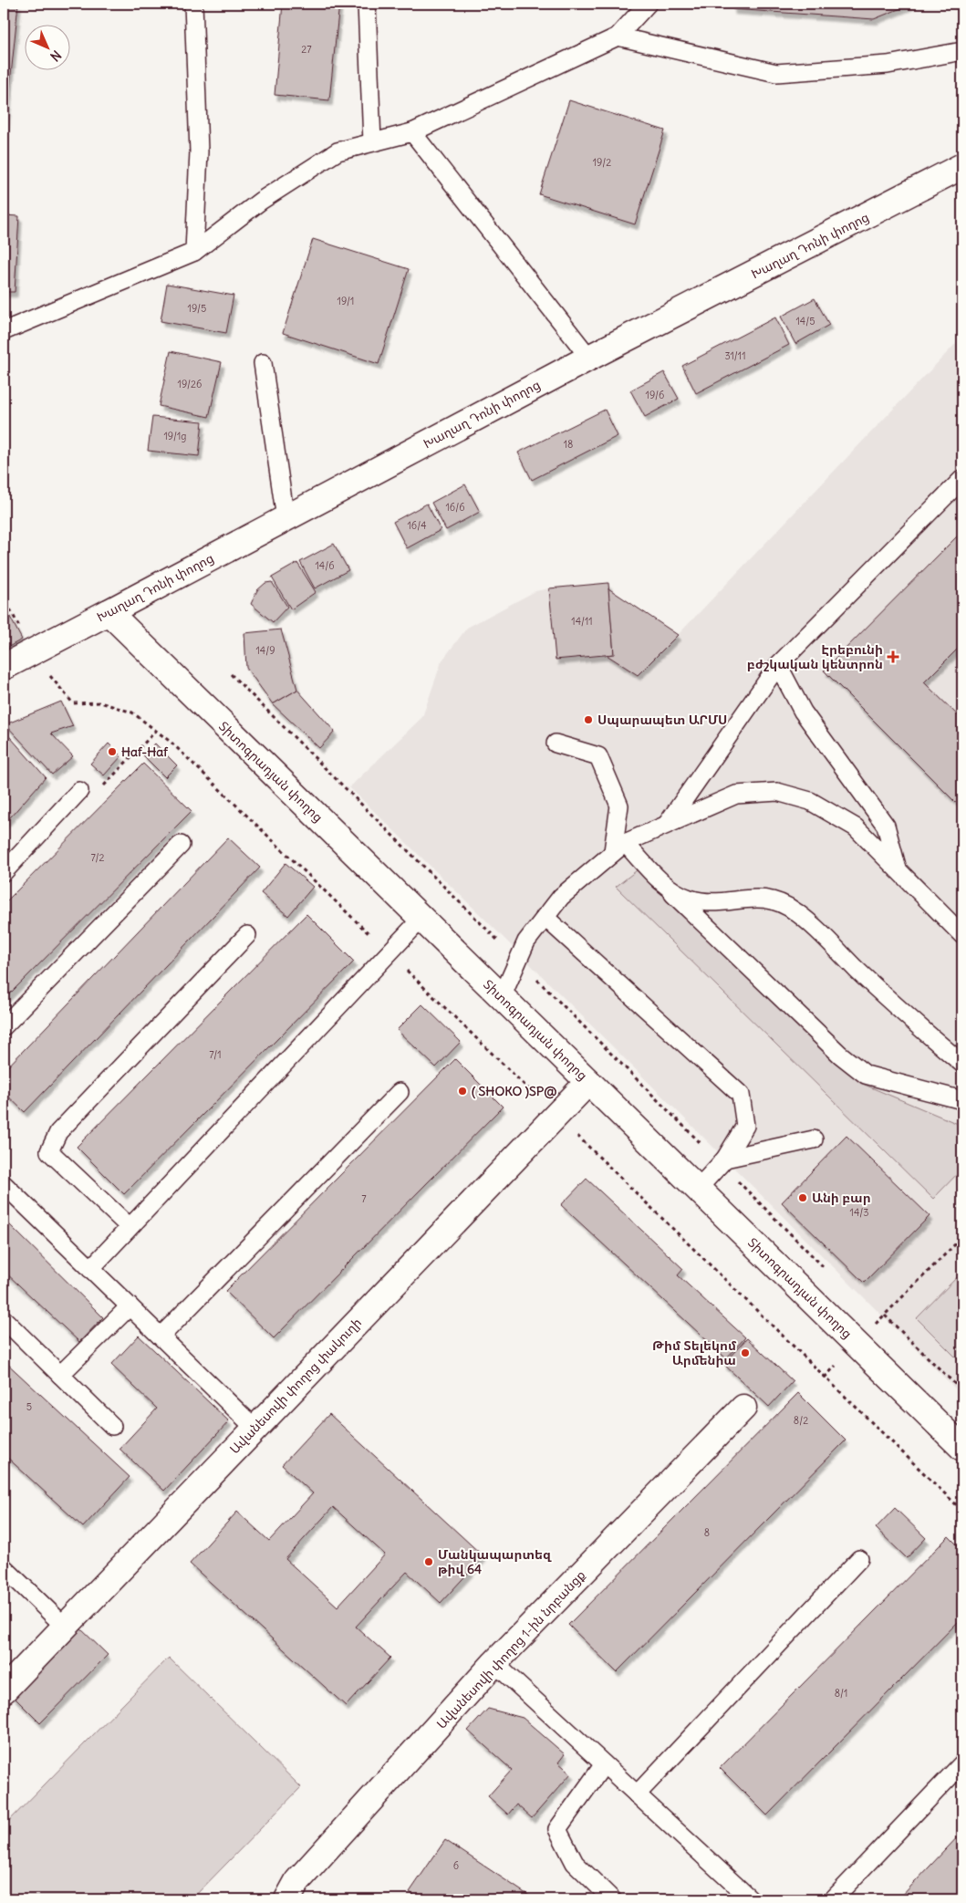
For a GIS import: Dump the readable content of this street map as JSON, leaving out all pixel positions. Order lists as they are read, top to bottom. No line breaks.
{"streets":{"street":["Խաղաղ Դոնի փողոց","Տիտոգրադյան փողոց","Ավանեսովի փողոց փակուղի","Ավանեսովի փողոց 1-ին նրբանցք"]},"crossings":[["Խաղաղ Դոնի փողոց","Տիտոգրադյան փողոց"],["Տիտոգրադյան փողոց","Ավանեսովի փողոց փակուղի"]],"places":{"health":["Էրեբունի բժշկական կենտրոն"],"other":["Սպարապետ ԱՐՄՍ","Haf-Haf","( SHOKO )SP@","Անի բար","Թիմ Տելեկոմ Արմենիա","Մանկապարտեզ թիվ 64"]},"house_numbers":["27","19/2","19/1","19/5","14/5","31/11","19/26","19/6","19/1g","18","16/6","16/4","14/6","14/11","14/9","7/2","7/1","7","14/3","5","8/2","8","8/1","6"],"north":"bottom right"}
